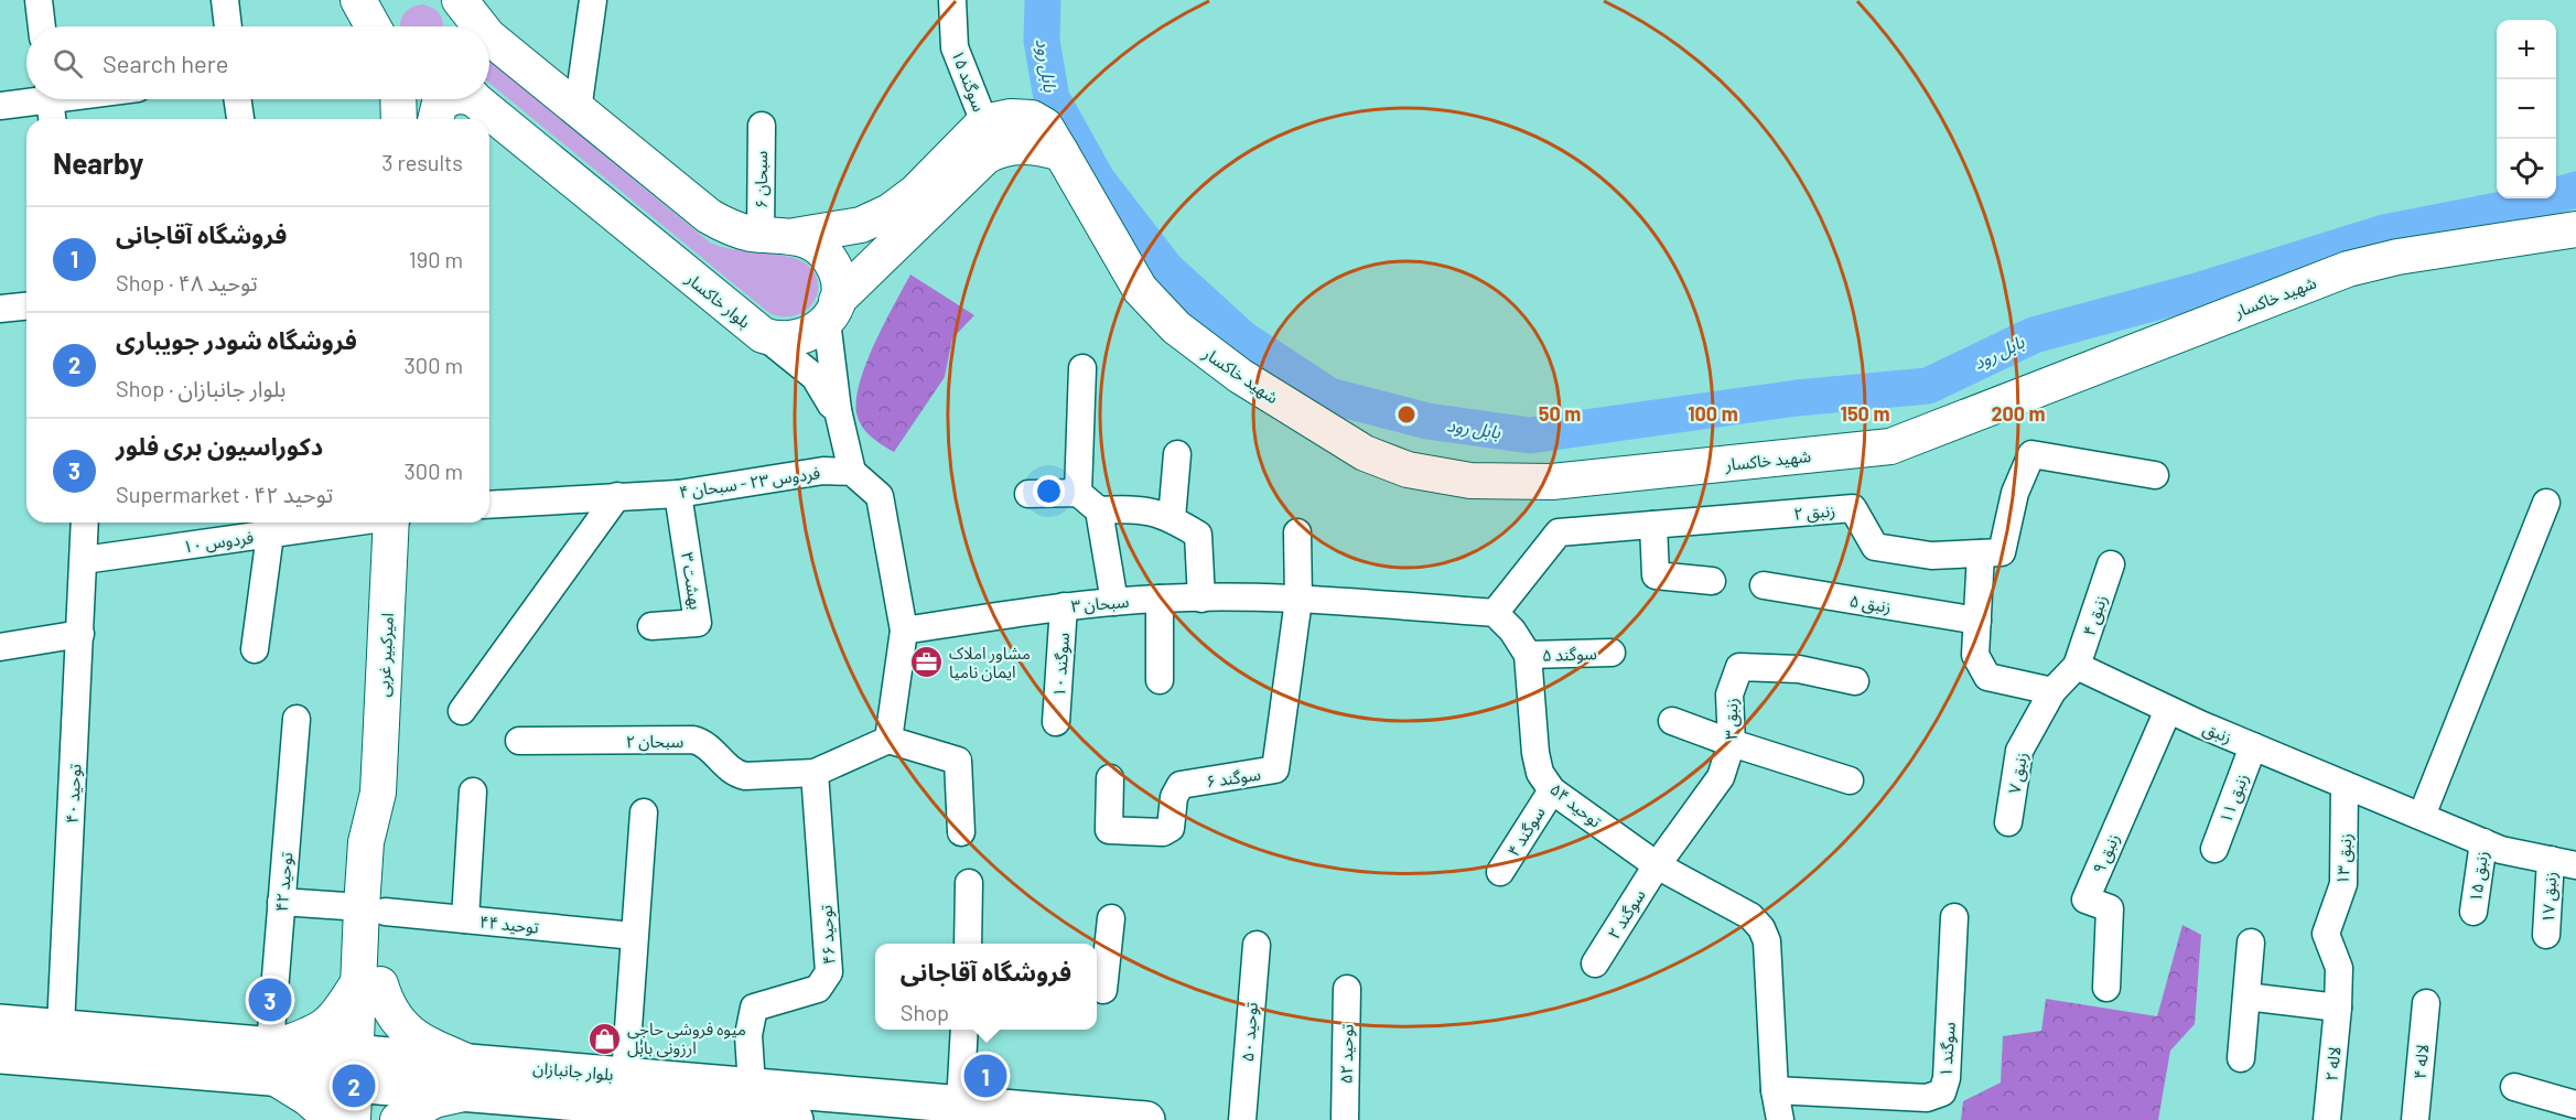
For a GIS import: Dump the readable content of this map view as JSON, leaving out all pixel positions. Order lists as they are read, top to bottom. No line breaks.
{"streets":{"highway":["بلوار جانبازان"],"main road":["شهید خاکسار","بلوار خاکسار","امیرکبیر غربی"],"street":["سوگند ۱۵","سبحان ۶","فردوس ۲۳ - سبحان ۴","زنبق ۲","فردوس ۱۰","بهشت ۳","سبحان ۳","زنبق ۵","زنبق ۴","سوگند ۵","سوگند ۱۰","زنبق ۳","زنبق","سبحان ۲","زنبق ۷","سوگند ۶","توحید ۴۰","زنبق ۱۱","توحید ۵۴","سوگند ۴","زنبق ۹","زنبق ۱۳","زنبق ۱۵","توحید ۴۲","زنبق ۱۷","سوگند ۲","توحید ۴۴","توحید ۴۶","توحید ۵۰","سوگند ۱","توحید ۵۲","لاله ۴","لاله ۲"]},"crossings":[["سوگند ۱۵","شهید خاکسار"],["شهید خاکسار","بلوار خاکسار"],["فردوس ۲۳ - سبحان ۴","بهشت ۳"],["فردوس ۱۰","توحید ۴۰"],["سبحان ۳","سوگند ۱۰"],["سبحان ۳","سوگند ۶"],["زنبق ۴","زنبق"],["سوگند ۵","توحید ۵۴"],["امیرکبیر غربی","توحید ۴۴"],["امیرکبیر غربی","بلوار جانبازان"],["زنبق ۳","توحید ۵۴"],["زنبق ۳","سوگند ۲"],["زنبق","زنبق ۱۱"],["زنبق","زنبق ۹"],["زنبق","زنبق ۱۳"],["زنبق","زنبق ۱۵"],["زنبق","زنبق ۱۷"],["سبحان ۲","توحید ۴۶"],["توحید ۴۰","بلوار جانبازان"],["توحید ۵۴","سوگند ۴"],["توحید ۵۴","سوگند ۲"],["توحید ۵۴","سوگند ۱"],["زنبق ۱۳","لاله ۲"],["توحید ۴۲","توحید ۴۴"],["توحید ۴۲","بلوار جانبازان"],["توحید ۴۶","بلوار جانبازان"]],"water":["بابل رود"],"places":{"office":["مشاور املاک ایمان نامیا"],"shop":["میوه فروشی حاجی ارزونی بابل"]},"page":{"map_buttons":["+","−"],"search":"Search here","heading":["Nearby","3 results"],"list":[{"mark":"1","name":"فروشگاه آقاجانی","note":"Shop · توحید ۴۸","value":"190 m"},{"mark":"2","name":"فروشگاه شودر جویباری","note":"Shop · بلوار جانبازان","value":"300 m"},{"mark":"3","name":"دکوراسیون بری فلور","note":"Supermarket · توحید ۴۲","value":"300 m"}],"popup":["فروشگاه آقاجانی","Shop"],"pins":["3","1","2"]},"rings":["50 m","100 m","150 m","200 m"]}
